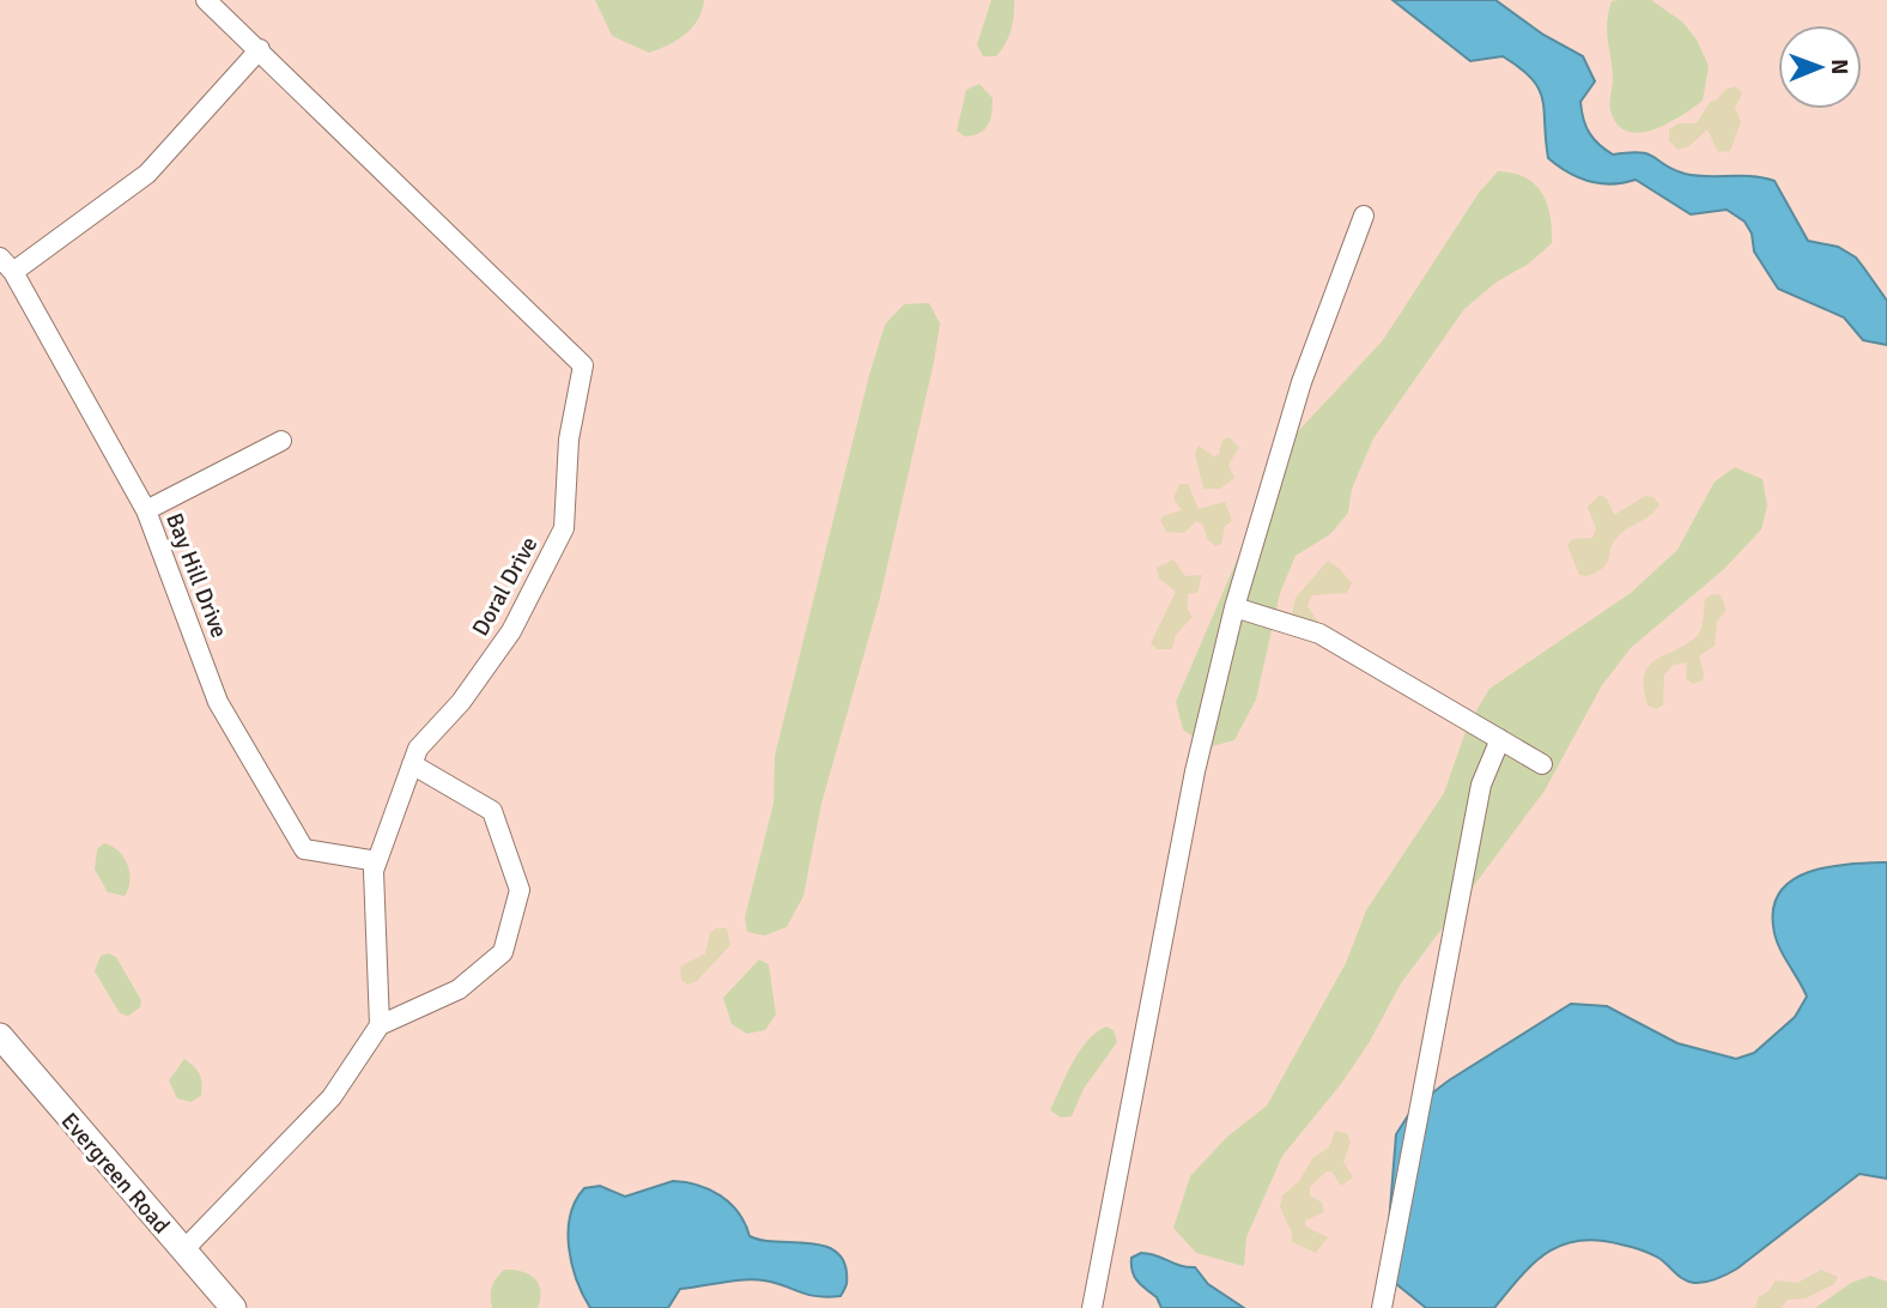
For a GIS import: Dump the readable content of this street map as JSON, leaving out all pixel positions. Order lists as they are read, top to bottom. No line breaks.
{"streets":{"street":["Bay Hill Drive","Doral Drive","Evergreen Road"]},"crossings":[["Bay Hill Drive","Doral Drive"]],"north":"right"}
